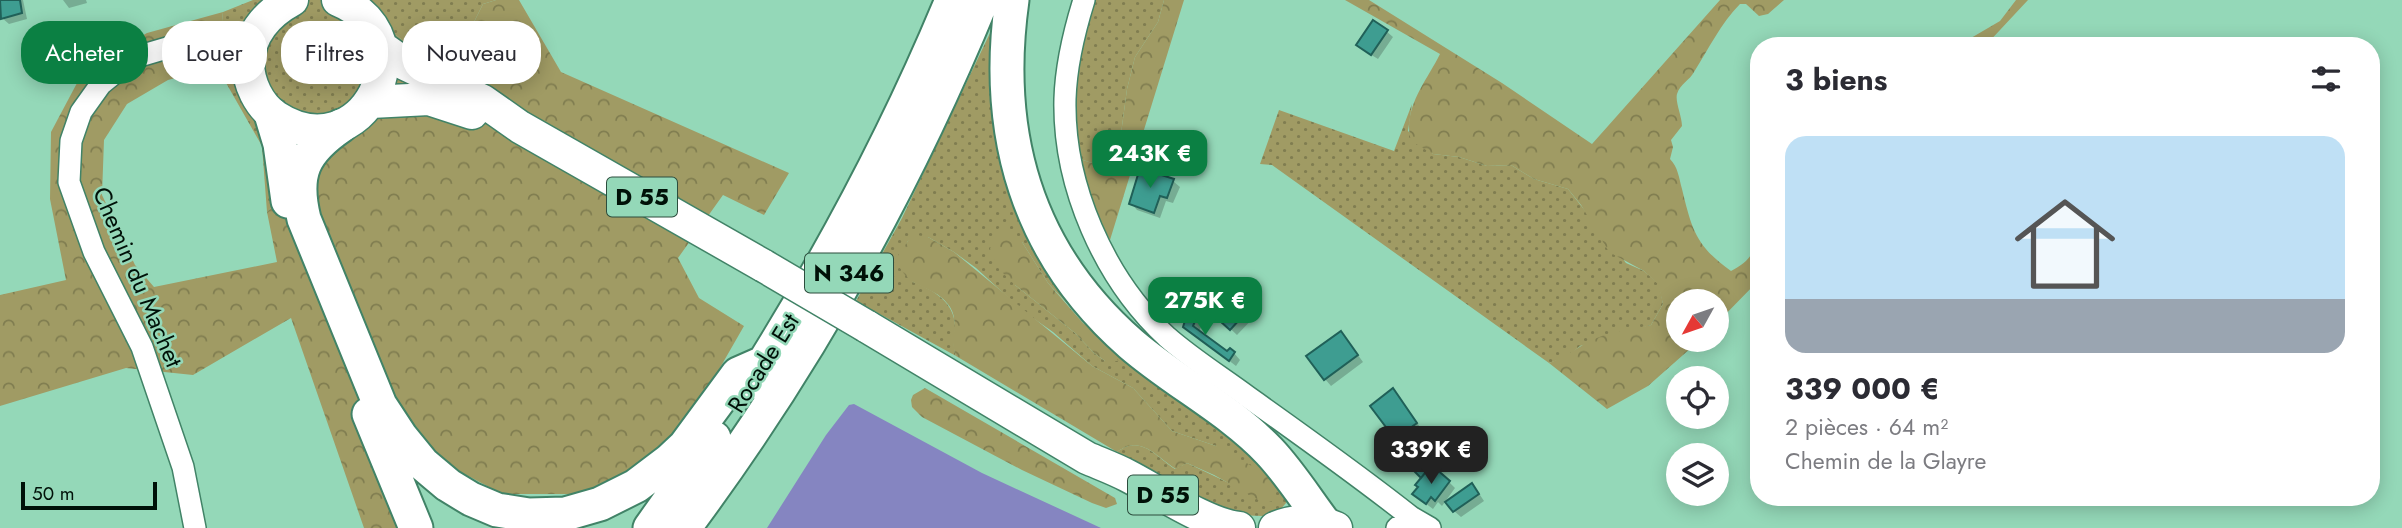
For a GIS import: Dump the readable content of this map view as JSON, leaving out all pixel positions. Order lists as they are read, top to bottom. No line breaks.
{"streets":{"highway":["N 346","Rocade Est"],"main road":["D 55"],"street":["Chemin du Machet"]},"scale_bar":"50 m","north":"bottom left","page":{"chip":["Acheter","Louer","Filtres","Nouveau"],"heading":"3 biens","list":[{"name":"339 000 €","note":"2 pièces · 64 m² · Chemin de la Glayre"}],"price":["243K €","275K €","339K €"],"scale":"50 m"}}
